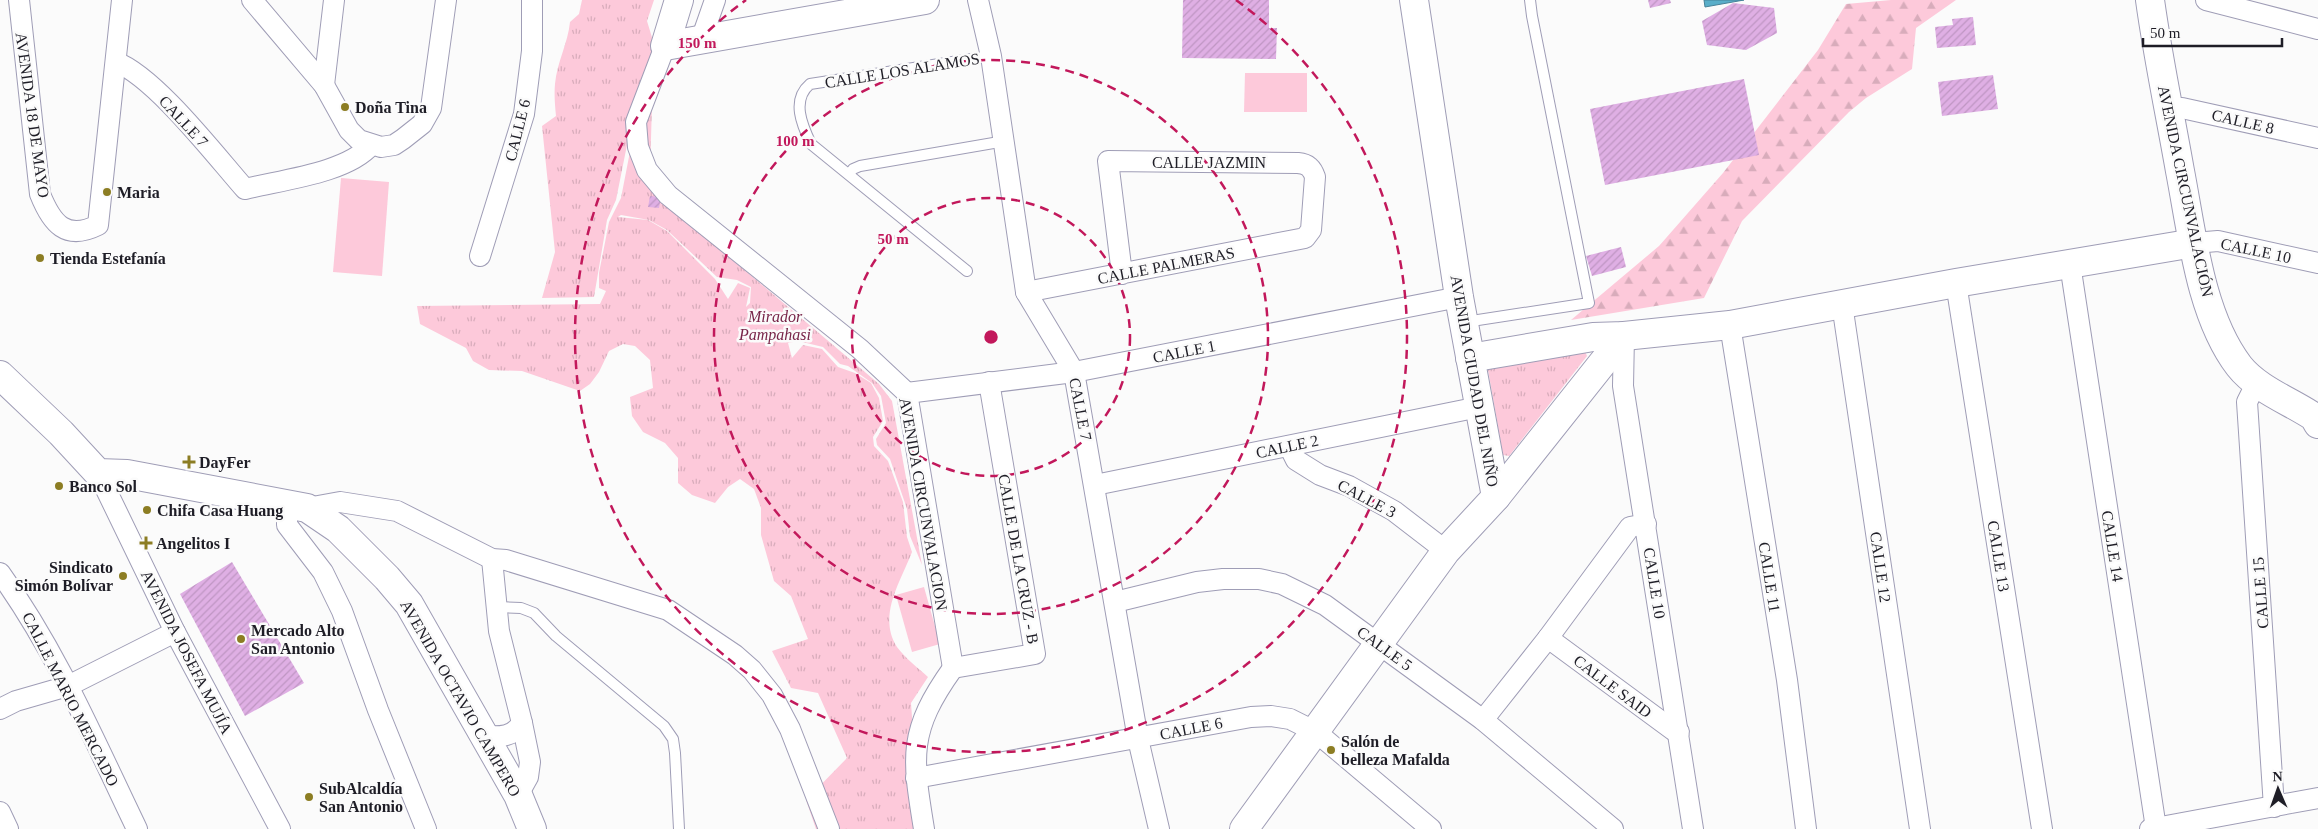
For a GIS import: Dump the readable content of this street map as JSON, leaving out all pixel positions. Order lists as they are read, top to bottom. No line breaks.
{"streets":{"main road":["AVENIDA CIRCUNVALACIÓN","AVENIDA CIUDAD DEL NIÑO","AVENIDA OCTAVIO CAMPERO"],"street":["AVENIDA 18 DE MAYO","CALLE 7","CALLE 8","CALLE 6","CALLE JAZMIN","CALLE 10","CALLE PALMERAS","CALLE 1","CALLE 2","CALLE 3","AVENIDA CIRCUNVALACION","CALLE 14","CALLE 13","CALLE DE LA CRUZ - B","CALLE 12","CALLE 11","CALLE 15","CALLE 5","AVENIDA JOSEFA MUJÍA","CALLE SAID","CALLE MARIO MERCADO"],"lane":["CALLE LOS ALAMOS"]},"crossings":[["CALLE LOS ALAMOS","CALLE 7"],["AVENIDA 18 DE MAYO","CALLE 7"],["CALLE 7","CALLE 6"],["CALLE 7","CALLE PALMERAS"],["CALLE 7","CALLE 1"],["CALLE 7","CALLE 2"],["CALLE 7","CALLE 5"],["CALLE 8","AVENIDA CIRCUNVALACIÓN"],["CALLE 6","AVENIDA CIUDAD DEL NIÑO"],["CALLE JAZMIN","CALLE PALMERAS"],["AVENIDA CIRCUNVALACIÓN","CALLE 10"],["AVENIDA CIRCUNVALACIÓN","CALLE 15"],["CALLE 10","CALLE SAID"],["CALLE 1","AVENIDA CIUDAD DEL NIÑO"],["CALLE 1","AVENIDA CIRCUNVALACION"],["CALLE 1","CALLE DE LA CRUZ - B"],["AVENIDA CIUDAD DEL NIÑO","CALLE 2"],["AVENIDA CIUDAD DEL NIÑO","CALLE 3"],["AVENIDA CIUDAD DEL NIÑO","CALLE 5"],["CALLE 2","CALLE 3"],["AVENIDA CIRCUNVALACION","CALLE DE LA CRUZ - B"],["AVENIDA JOSEFA MUJÍA","AVENIDA OCTAVIO CAMPERO"]],"parks":["Mirador Pampahasi"],"places":{"other":["Doña Tina","Maria","Tienda Estefanía","Banco Sol","Chifa Casa Huang","Sindicato Simón Bolívar","Mercado Alto San Antonio","Salón de belleza Mafalda","SubAlcaldía San Antonio"],"health":["DayFer","Angelitos I"]},"scale_bar":"50 m","north":"top","rings":["150 m","100 m","50 m"]}
